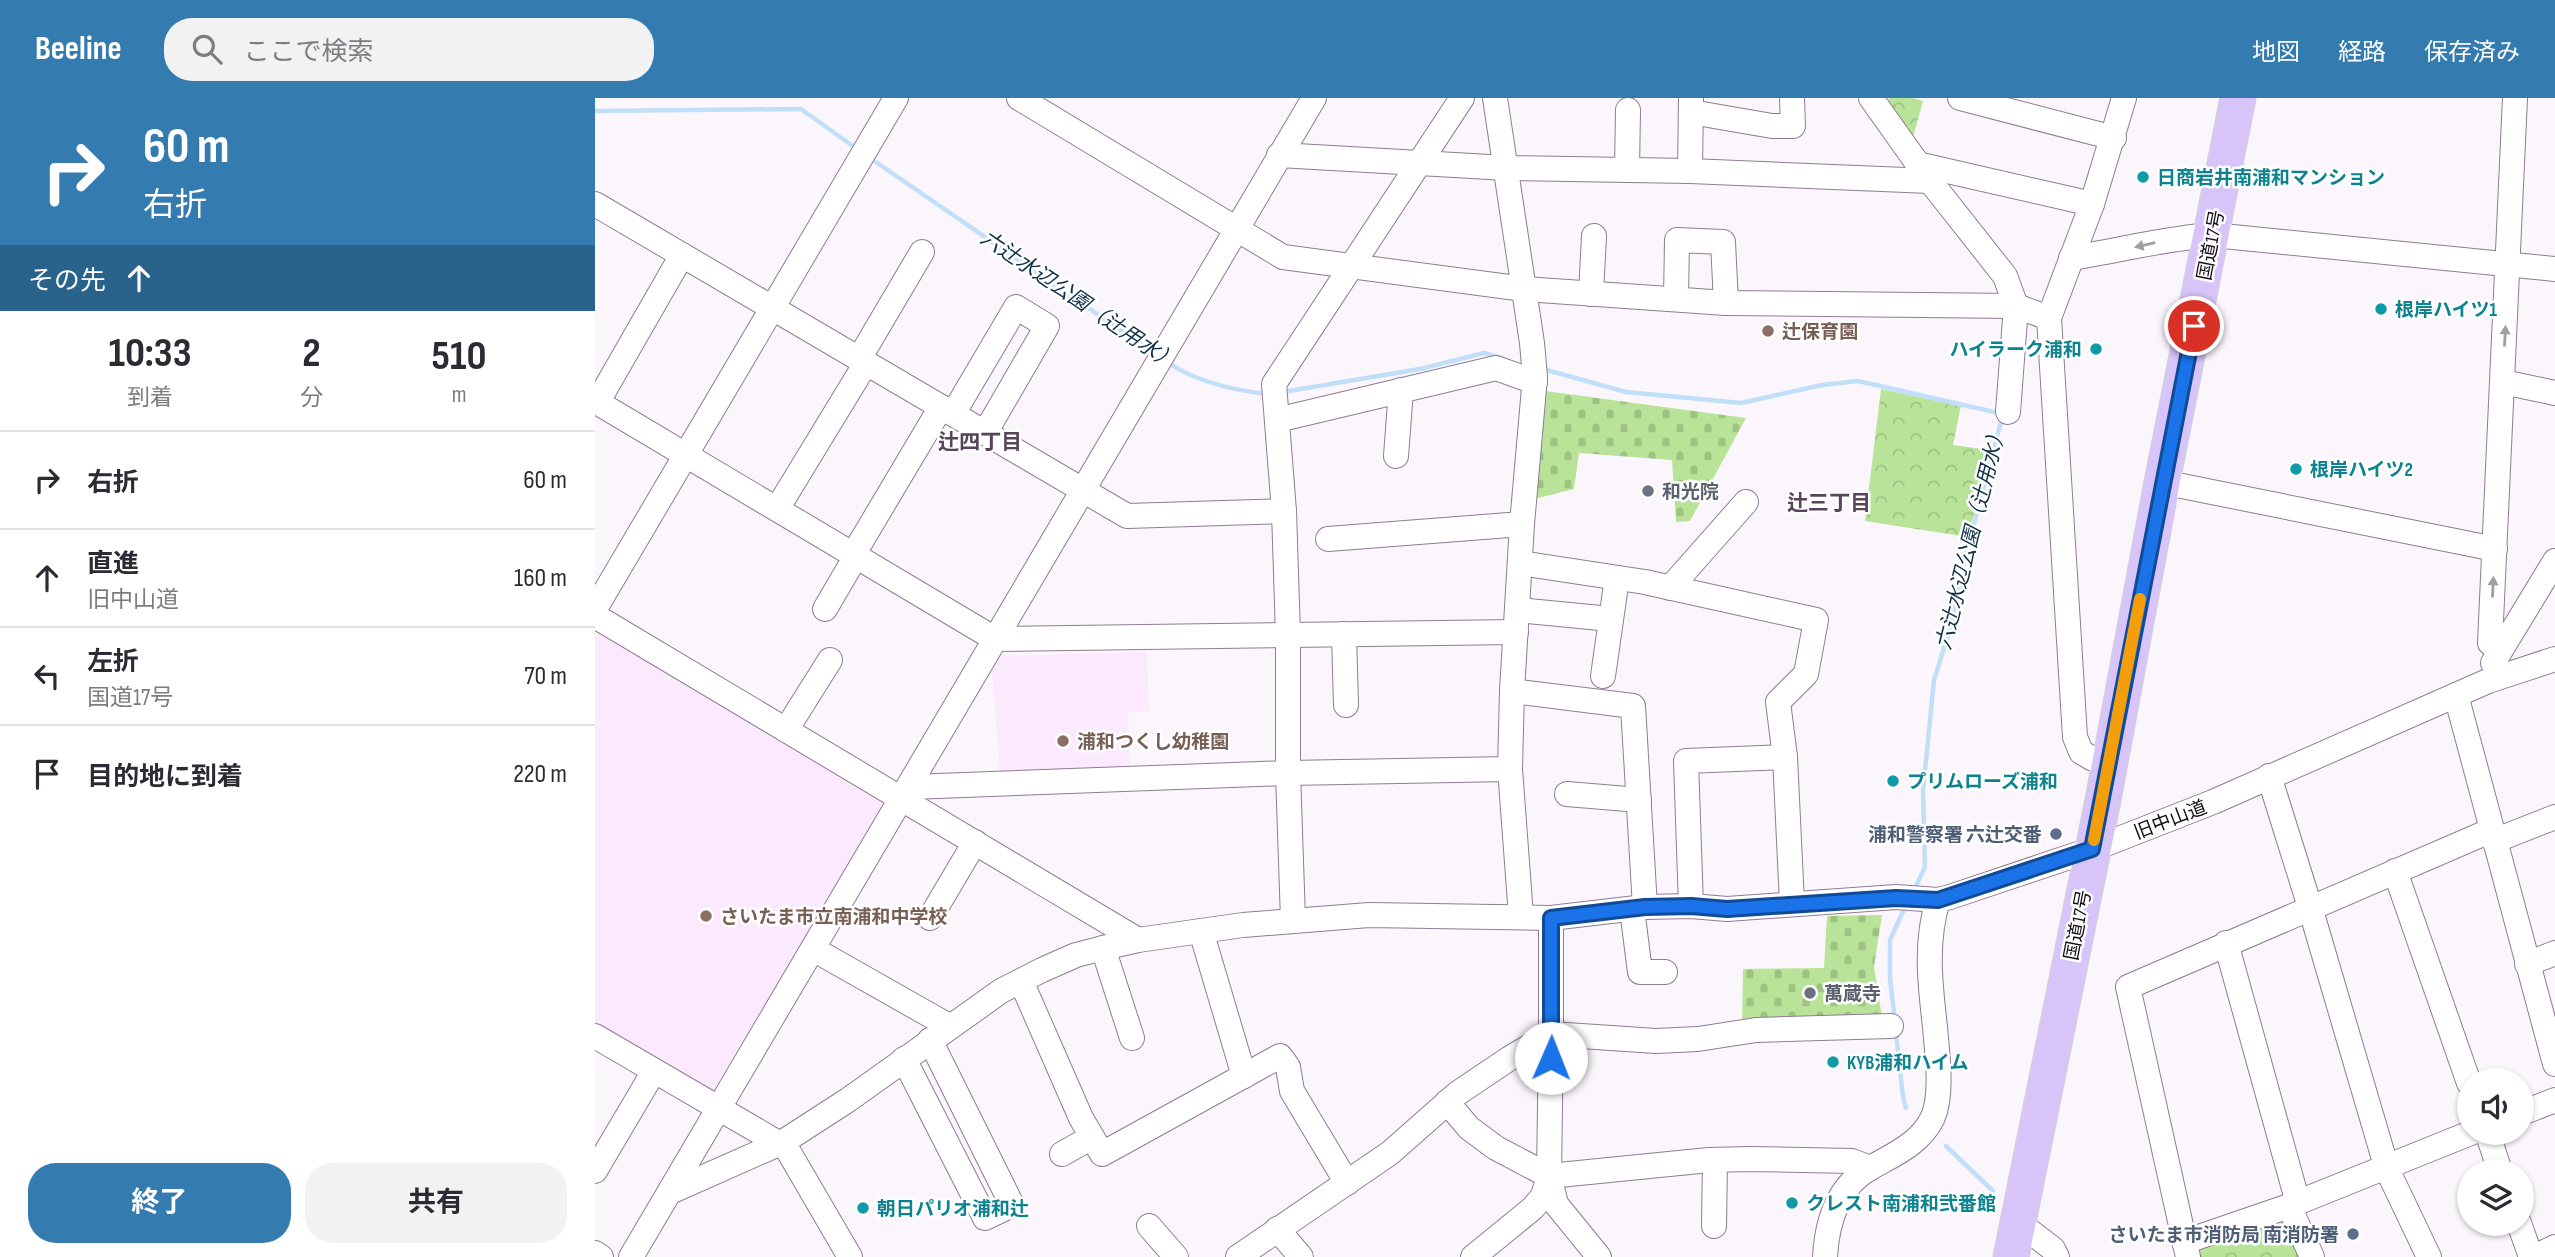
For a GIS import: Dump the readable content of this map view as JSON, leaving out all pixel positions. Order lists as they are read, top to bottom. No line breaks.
{"streets":{"highway":["国道17号"],"street":["旧中山道"]},"crossings":[["国道17号","旧中山道"]],"districts":["辻四丁目","辻三丁目"],"water":["六辻水辺公園（辻用水）"],"places":["日商岩井南浦和マンション","根岸ハイツ1","辻保育園","ハイラーク浦和","根岸ハイツ2","和光院","浦和つくし幼稚園","プリムローズ浦和","浦和警察署 六辻交番","さいたま市立南浦和中学校","萬蔵寺","KYB浦和ハイム","クレスト南浦和弐番館","朝日パリオ浦和辻","さいたま市消防局 南消防署"],"page":{"header":"Beeline","search":"ここで検索","nav":["地図","経路","保存済み"],"turn":["60 m","右折"],"then":"その先","eta":["10:33","到着","2","分","510","m"],"list":[{"name":"右折","value":"60 m"},{"name":"直進","note":"旧中山道","value":"160 m"},{"name":"左折","note":"国道17号","value":"70 m"},{"name":"目的地に到着","value":"220 m"}],"buttons":["終了","共有"]}}
